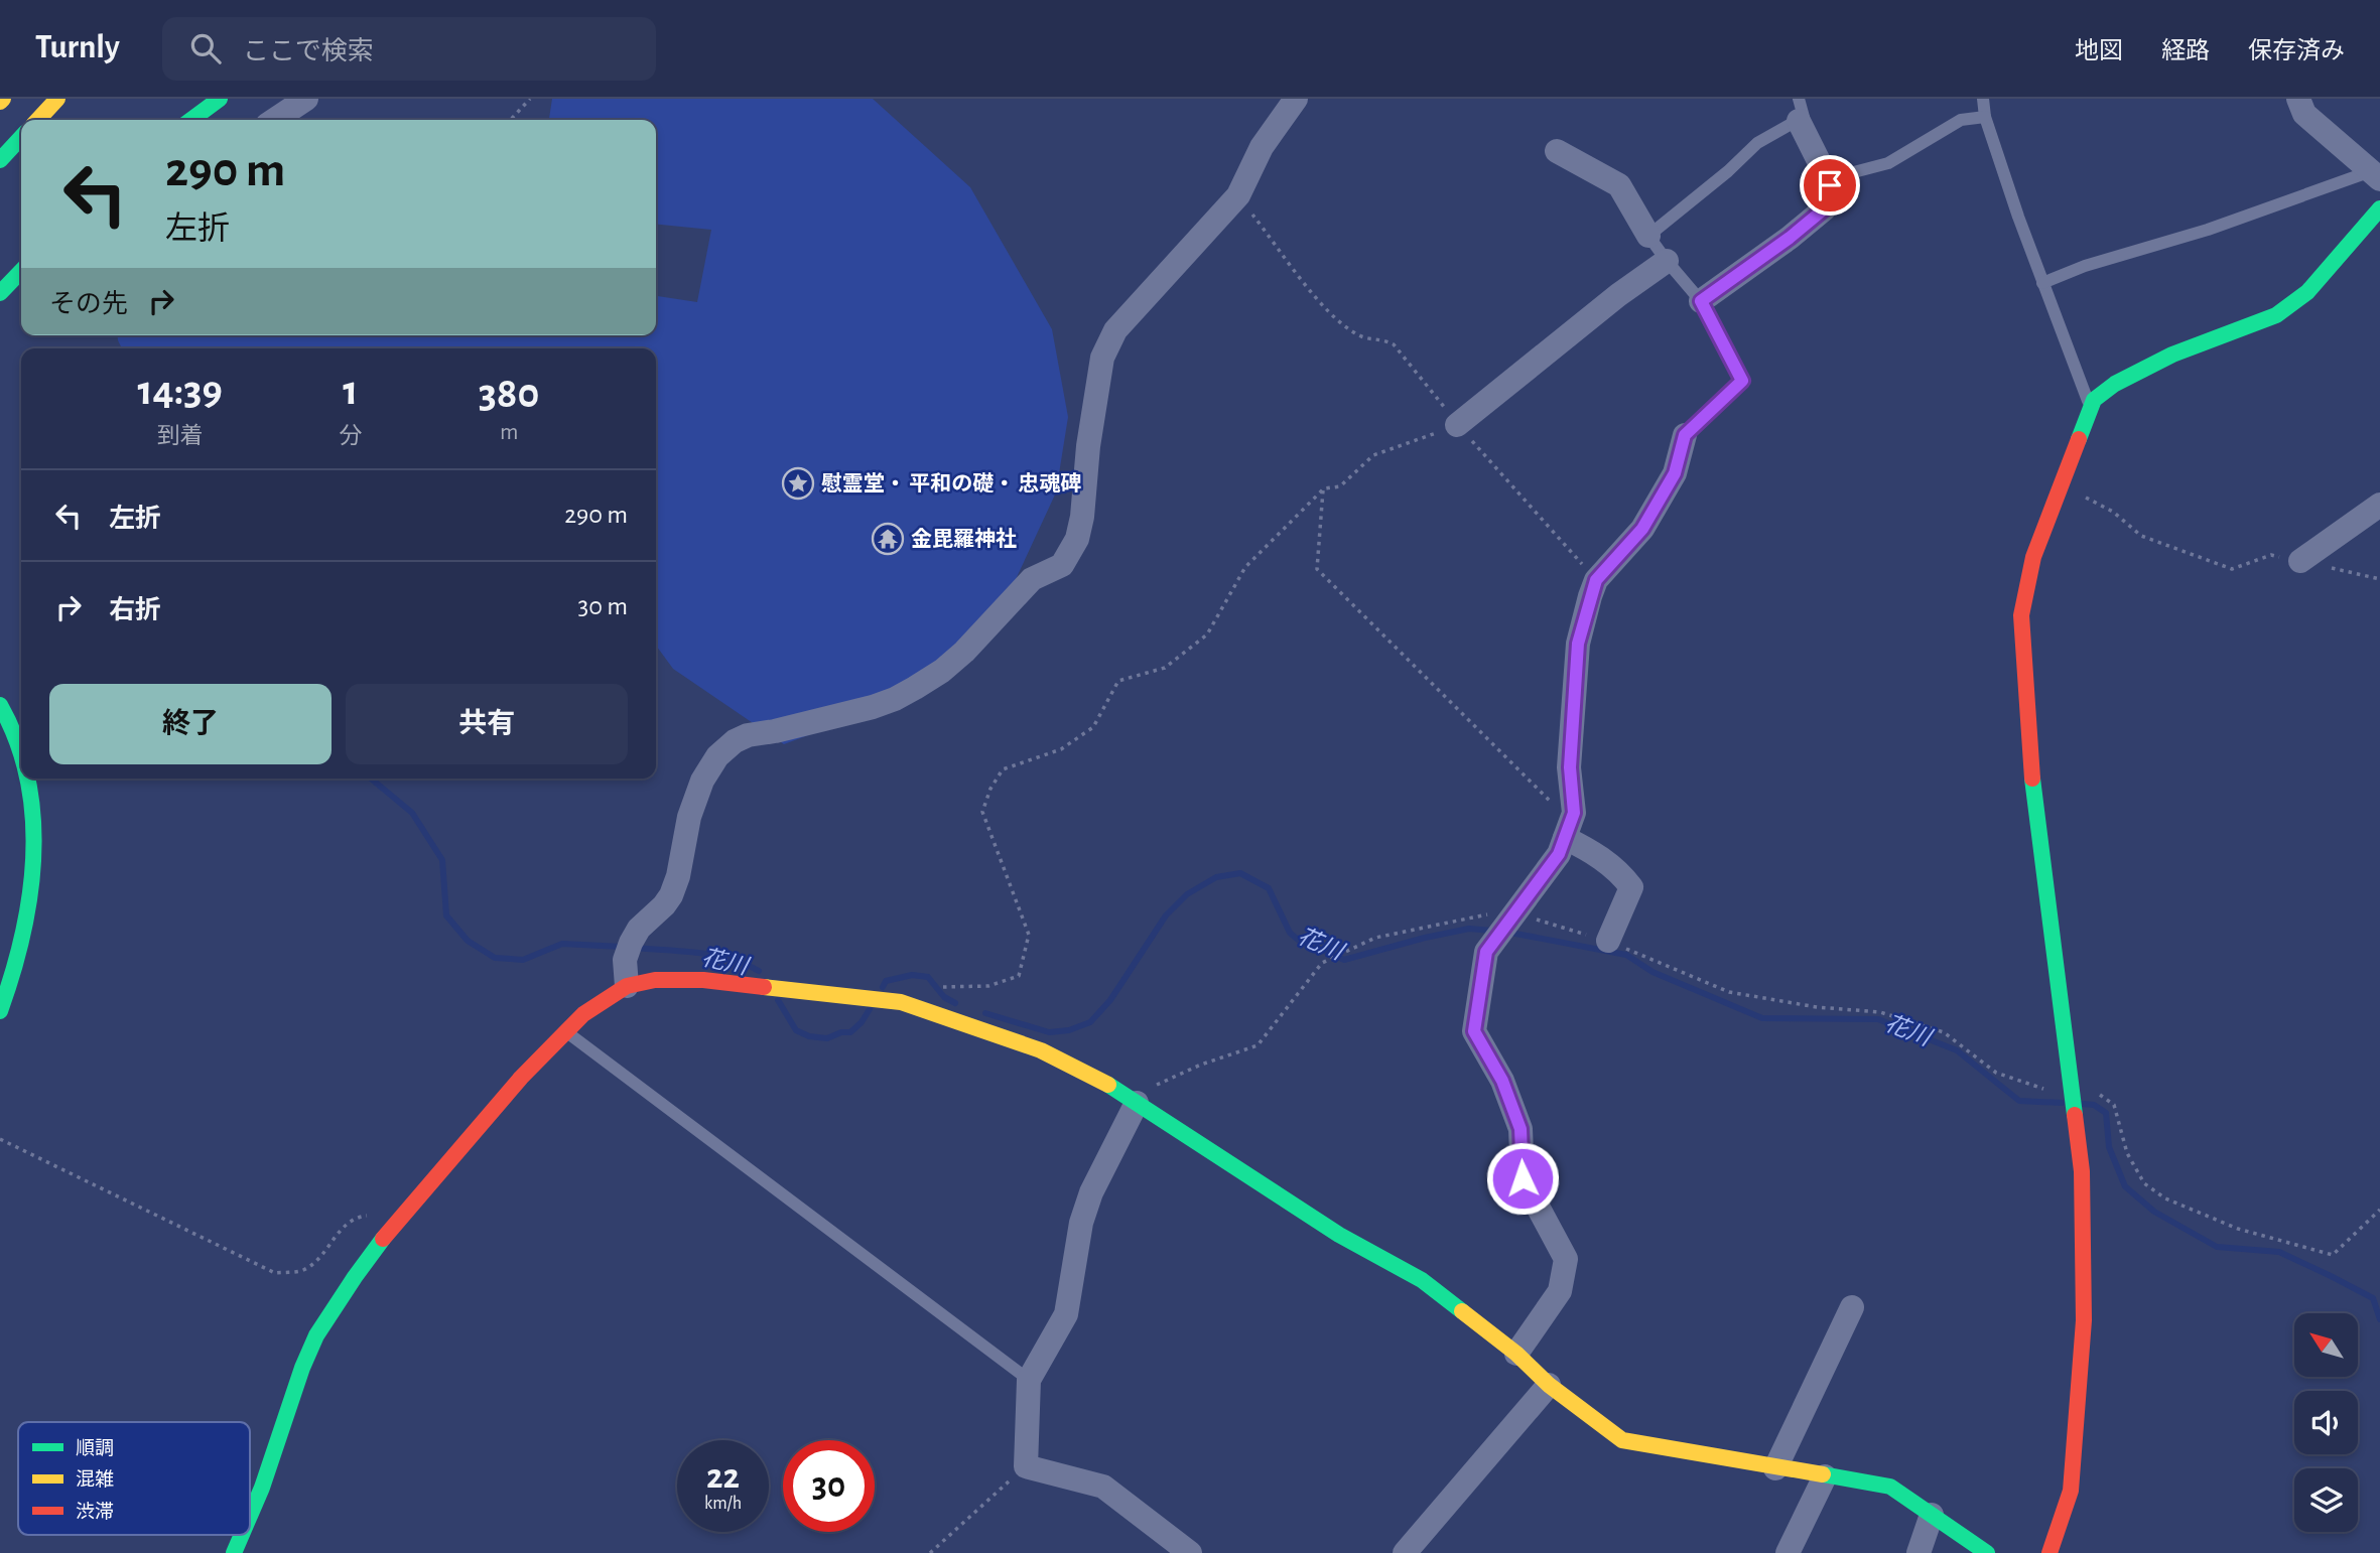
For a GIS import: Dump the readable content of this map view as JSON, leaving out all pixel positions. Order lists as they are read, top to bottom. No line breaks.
{"water":["花川"],"places":{"place":["慰霊堂・ 平和の礎・ 忠魂碑"],"temple":["金毘羅神社"]},"legend":["順調","混雑","渋滞"],"north":"top left","page":{"header":"Turnly","search":"ここで検索","nav":["地図","経路","保存済み"],"turn":["290 m","左折"],"then":"その先","eta":["14:39","到着","1","分","380","m"],"list":[{"name":"左折","value":"290 m"},{"name":"右折","value":"30 m"}],"buttons":["終了","共有"],"speed":"22 km/h","limit":"30"}}
